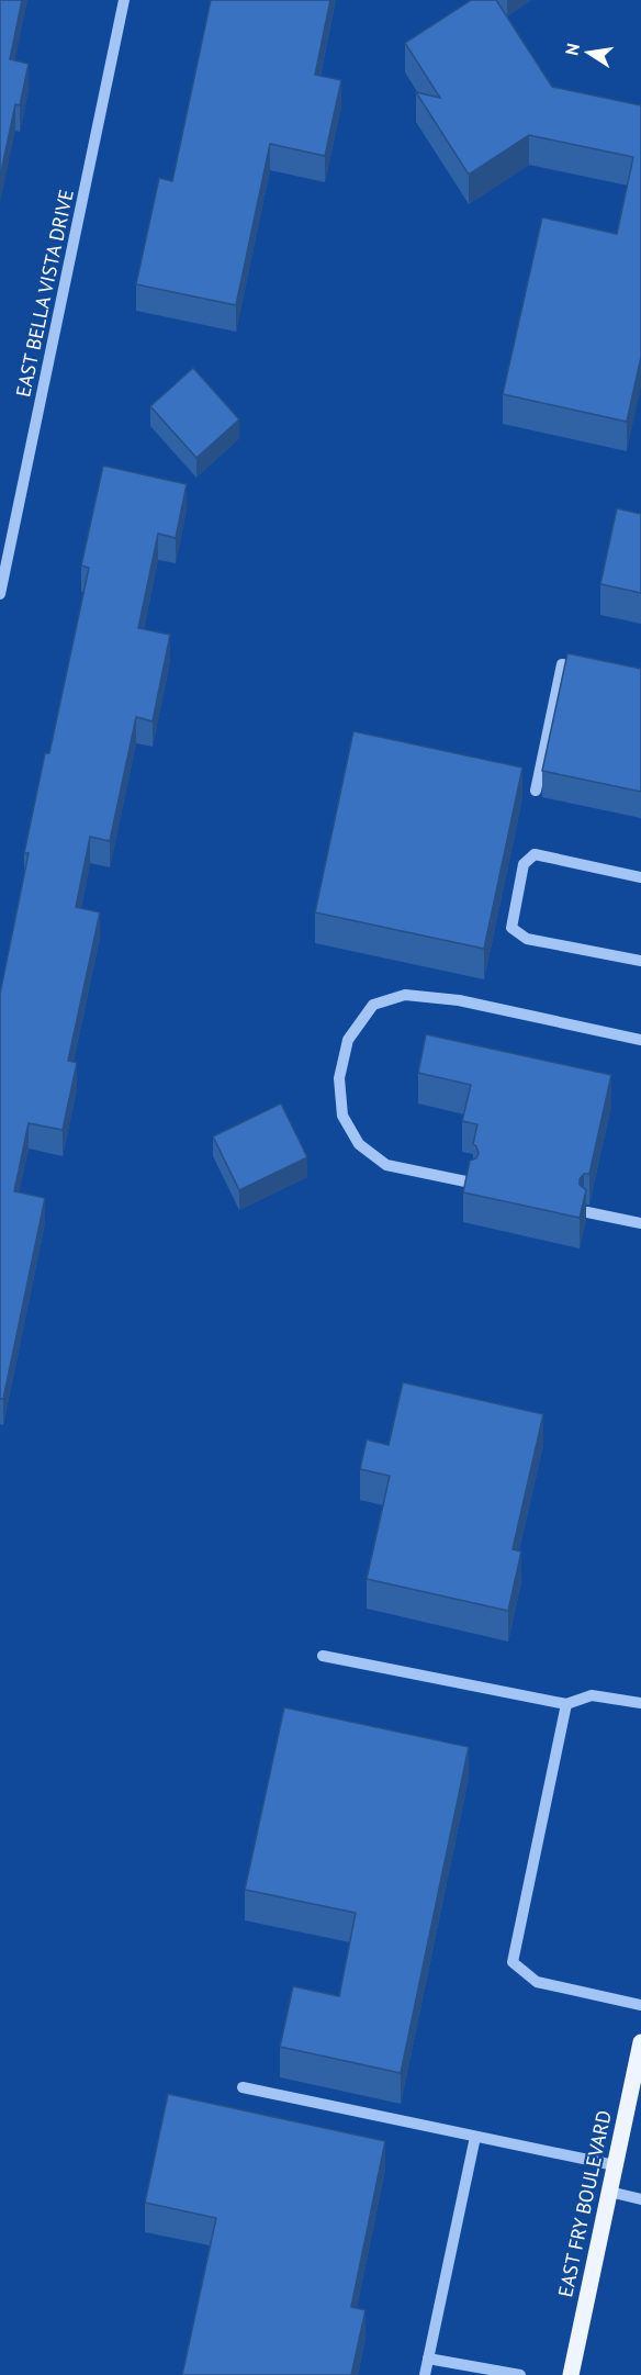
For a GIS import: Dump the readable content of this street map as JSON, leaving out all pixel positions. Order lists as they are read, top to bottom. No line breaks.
{"streets":{"main road":["EAST FRY BOULEVARD"],"street":["EAST BELLA VISTA DRIVE"]},"north":"left"}
